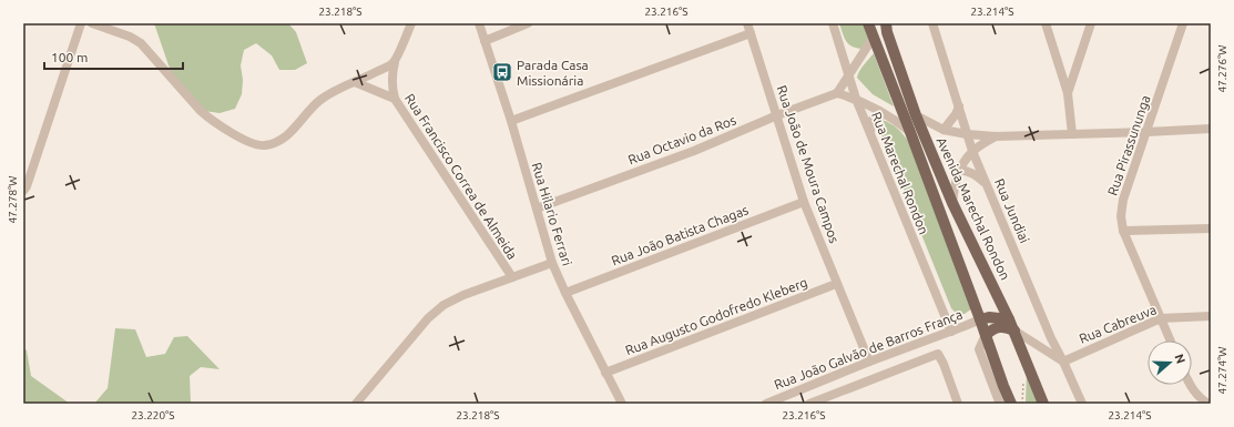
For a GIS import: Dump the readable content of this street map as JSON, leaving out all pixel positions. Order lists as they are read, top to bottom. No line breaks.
{"streets":{"main road":["Avenida Marechal Rondon"],"street":["Rua Octavio da Ros","Rua Pirassununga","Rua João de Moura Campos","Rua Marechal Rondon","Rua Francisco Correa de Almeida","Rua Jundiai","Rua Hilario Ferrari","Rua João Batista Chagas","Rua Augusto Godofredo Kleberg","Rua Cabreuva","Rua João Galvão de Barros França"]},"crossings":[["Rua Octavio da Ros","Rua João de Moura Campos"],["Rua Octavio da Ros","Rua Hilario Ferrari"],["Rua Pirassununga","Rua Cabreuva"],["Rua João de Moura Campos","Rua João Batista Chagas"],["Rua João de Moura Campos","Rua Augusto Godofredo Kleberg"],["Rua João de Moura Campos","Rua João Galvão de Barros França"],["Rua Marechal Rondon","Rua João Galvão de Barros França"],["Avenida Marechal Rondon","Rua João Galvão de Barros França"],["Rua Jundiai","Rua Cabreuva"],["Rua Hilario Ferrari","Rua João Batista Chagas"],["Rua Hilario Ferrari","Rua Augusto Godofredo Kleberg"]],"places":{"bus stop":["Parada Casa Missionária"]},"scale_bar":"100 m","north":"right","coordinates":["23.218°S","23.216°S","23.214°S","47.276°W","47.278°W","47.274°W","23.220°S"]}
